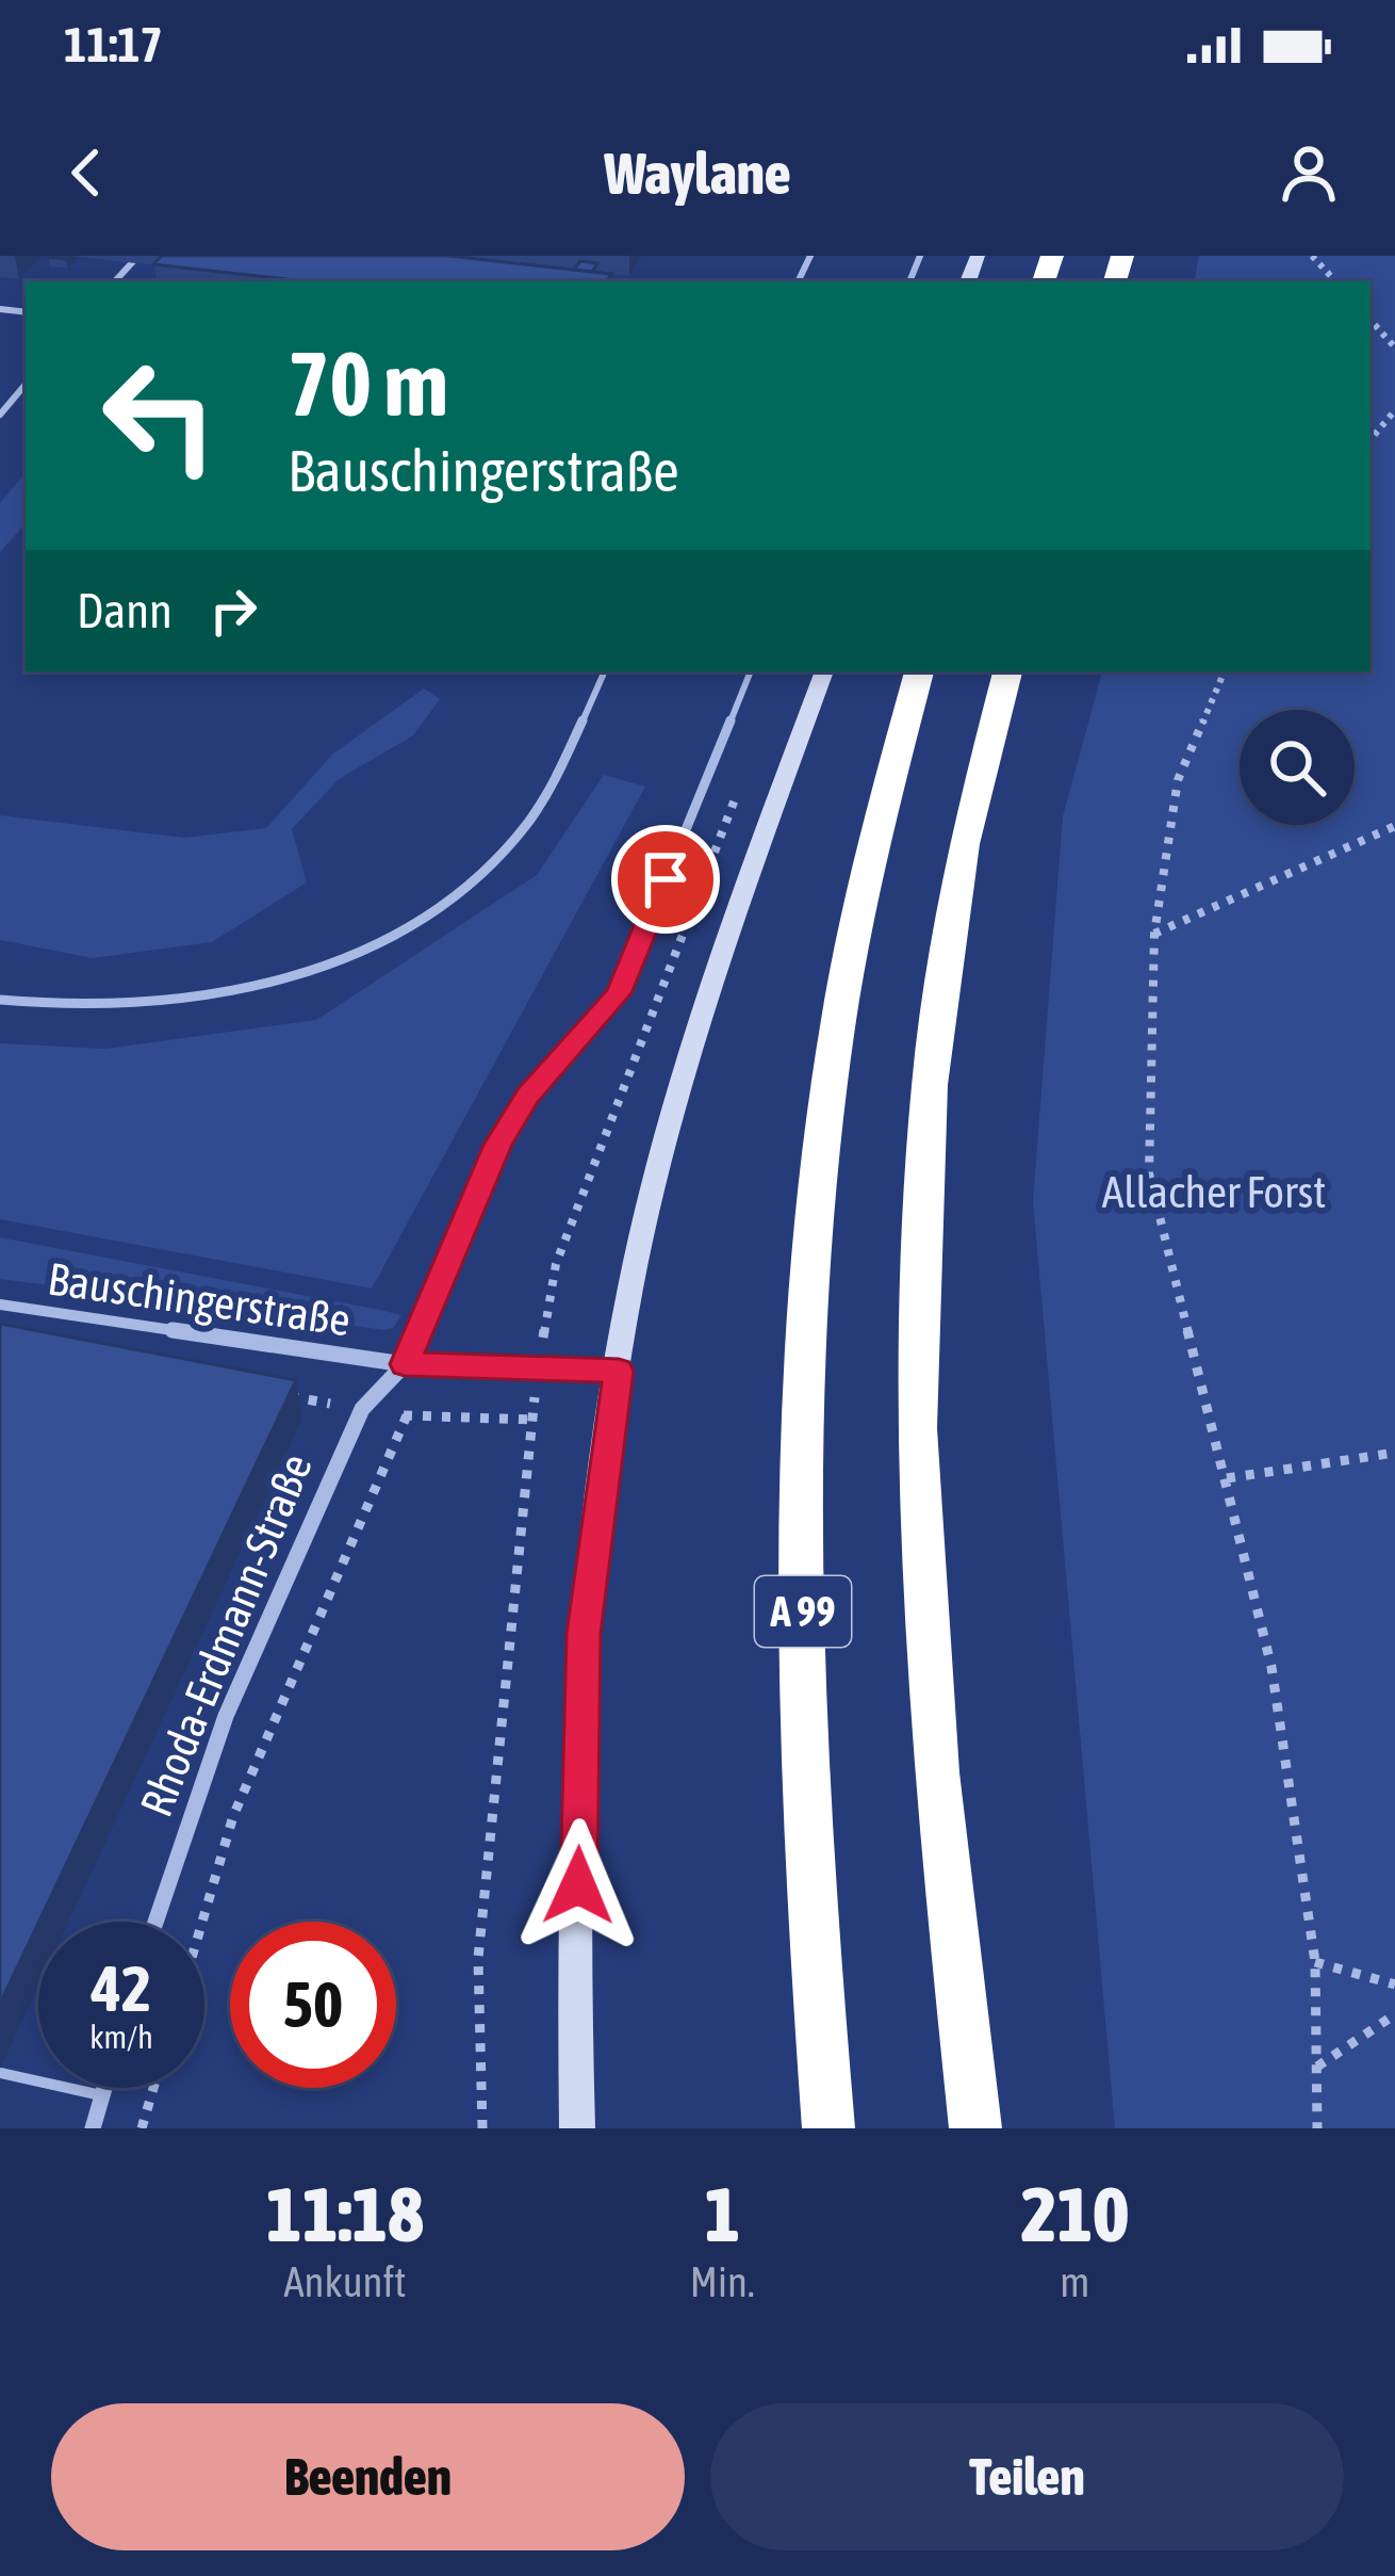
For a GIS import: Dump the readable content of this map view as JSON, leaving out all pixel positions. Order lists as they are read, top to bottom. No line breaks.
{"streets":{"highway":["A 99"],"street":["Bauschingerstraße","Rhoda-Erdmann-Straße"]},"crossings":[["Bauschingerstraße","Rhoda-Erdmann-Straße"]],"parks":["Allacher Forst"],"page":{"status":"11:17","header":"Waylane","turn":["70 m","Bauschingerstraße"],"then":"Dann","speed":"42 km/h","limit":"50","eta":["11:18","Ankunft","1","Min.","210","m"],"buttons":["Beenden","Teilen"]}}
